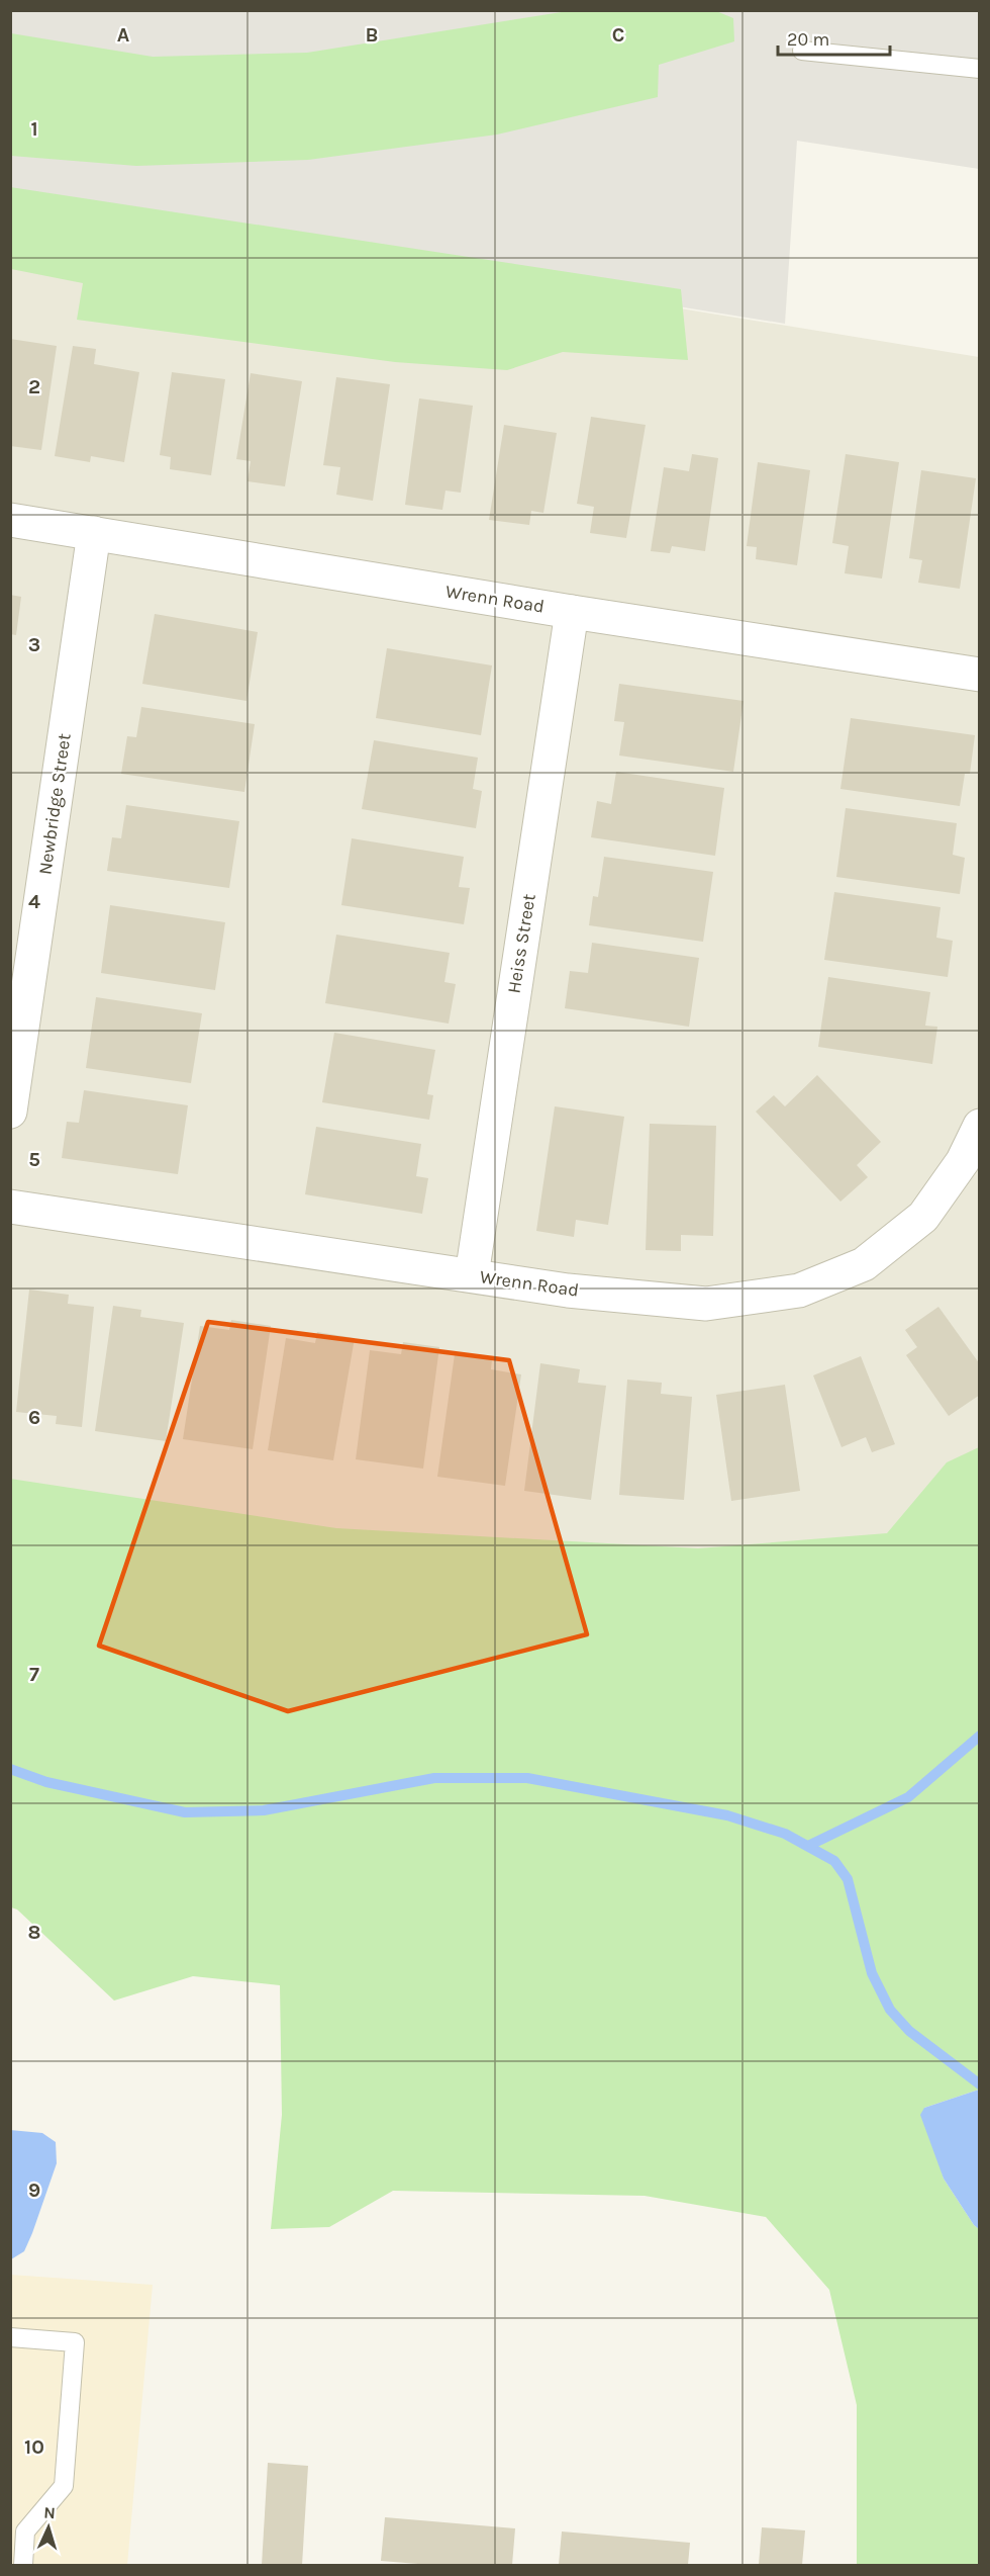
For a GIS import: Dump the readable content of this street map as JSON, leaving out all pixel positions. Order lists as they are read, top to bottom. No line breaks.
{"streets":{"street":["Wrenn Road","Newbridge Street","Heiss Street"]},"crossings":[["Wrenn Road","Newbridge Street"],["Wrenn Road","Heiss Street"]],"scale_bar":"20 m","north":"top","grid":{"columns":["A","B","C"],"rows":["1","2","3","4","5","6","7","8","9","10"]}}
